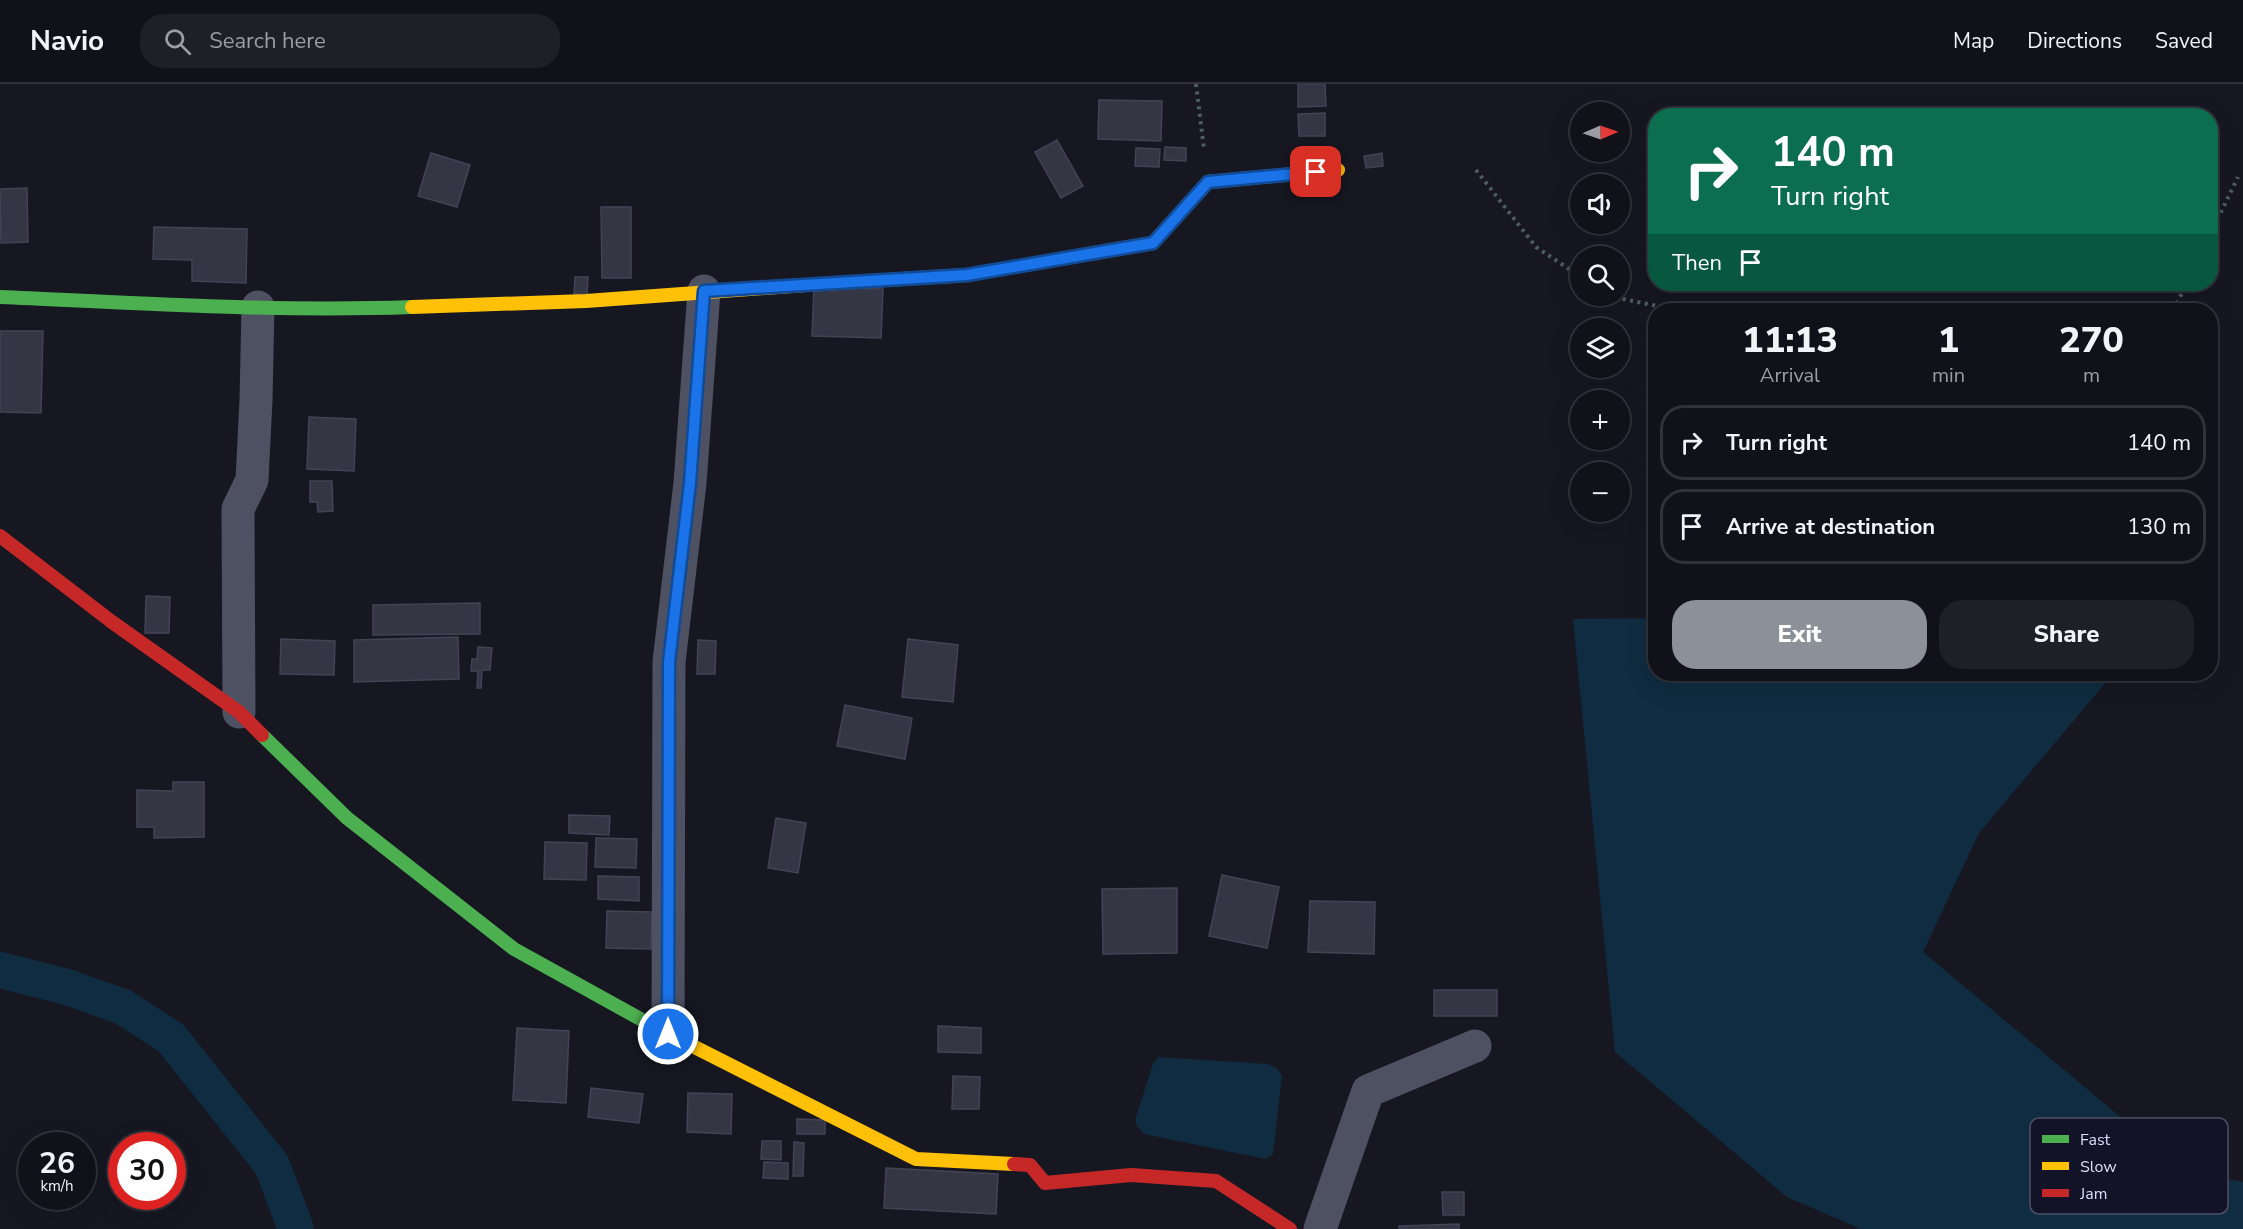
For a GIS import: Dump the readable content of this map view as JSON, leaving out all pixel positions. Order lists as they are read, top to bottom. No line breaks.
{"legend":["Fast","Slow","Jam"],"north":"right","page":{"header":"Navio","search":"Search here","nav":["Map","Directions","Saved"],"map_buttons":["+","−"],"turn":["140 m","Turn right"],"then":"Then","eta":["11:13","Arrival","1","min","270","m"],"list":[{"name":"Turn right","value":"140 m"},{"name":"Arrive at destination","value":"130 m"}],"buttons":["Exit","Share"],"speed":"26 km/h","limit":"30"}}
